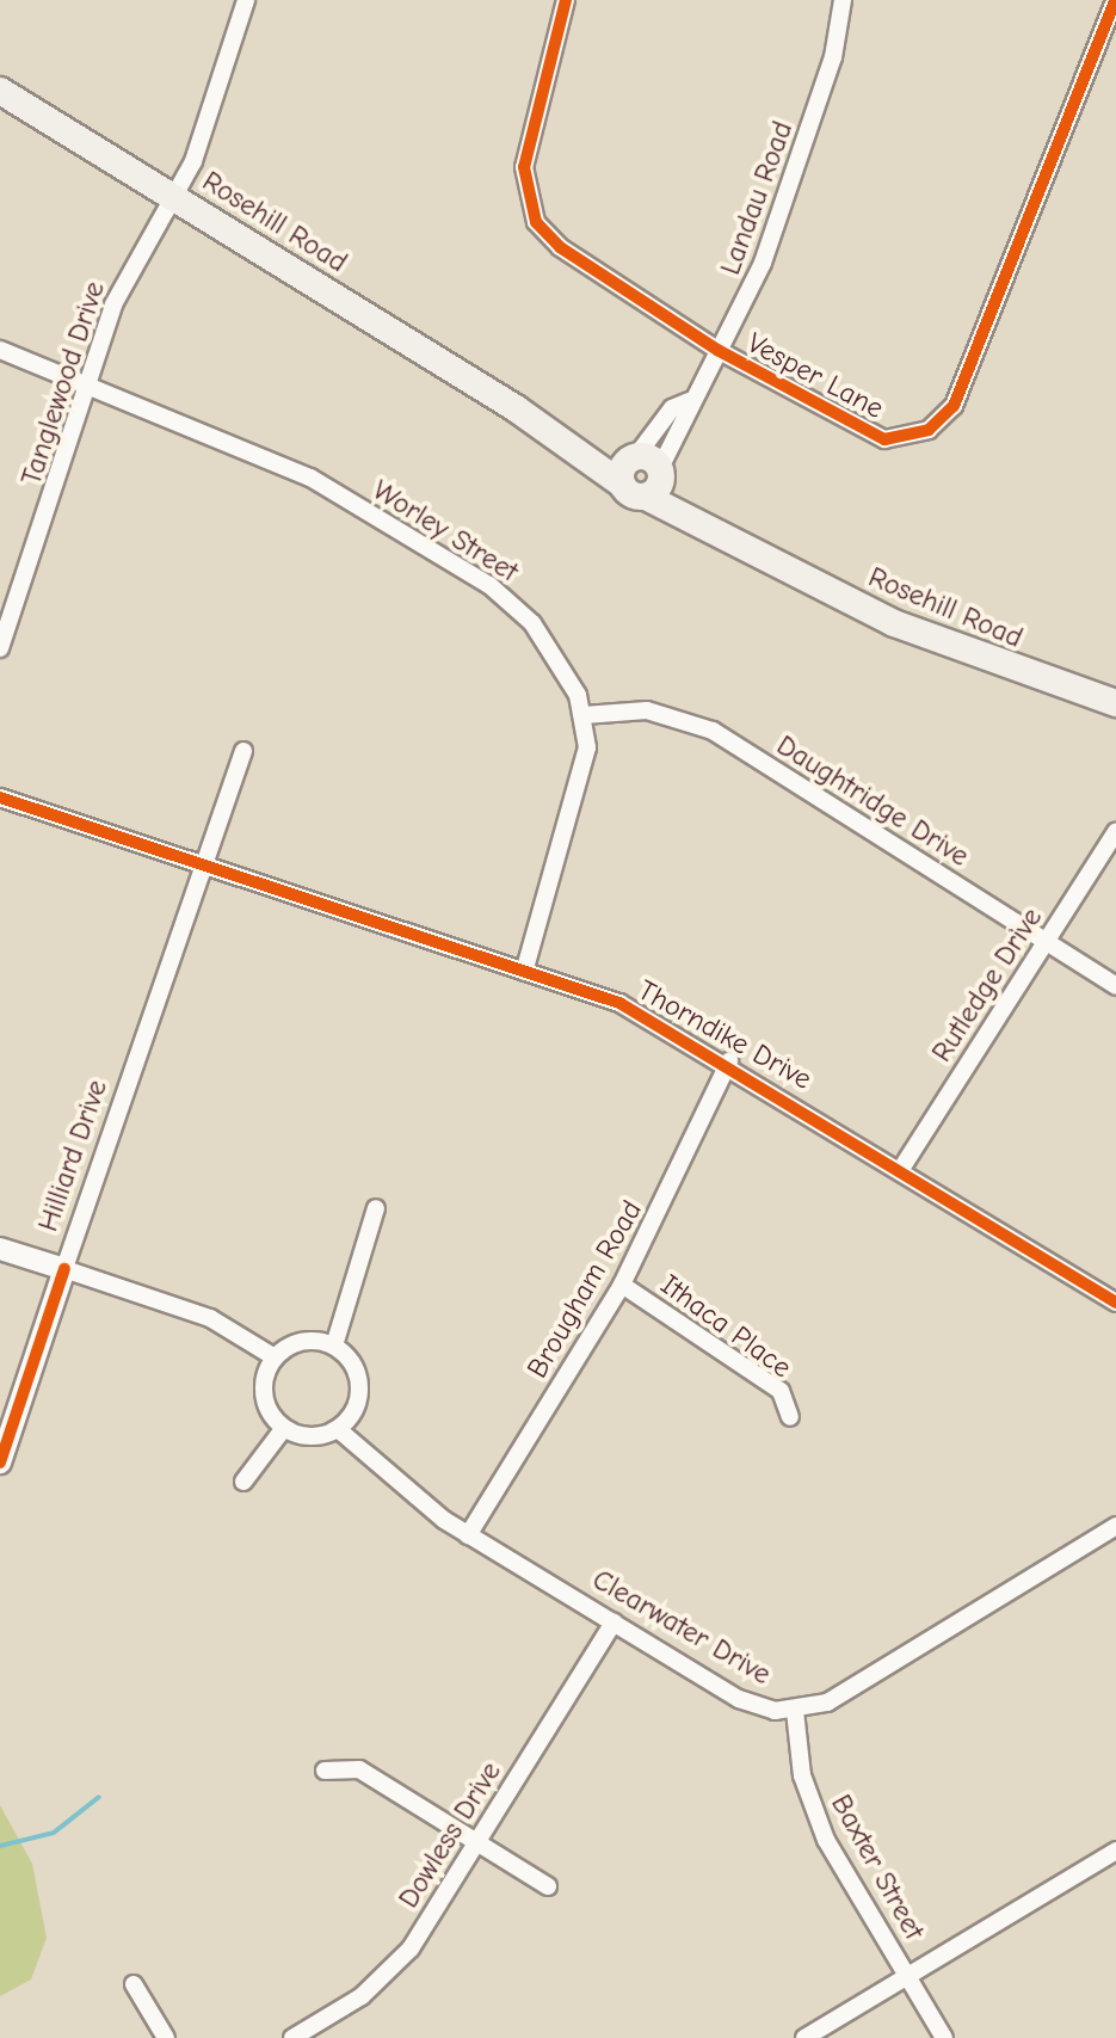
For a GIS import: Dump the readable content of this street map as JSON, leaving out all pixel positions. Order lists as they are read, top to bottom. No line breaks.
{"streets":{"main road":["Rosehill Road"],"street":["Landau Road","Vesper Lane","Tanglewood Drive","Worley Street","Daughtridge Drive","Rutledge Drive","Thorndike Drive","Hilliard Drive","Brougham Road","Ithaca Place","Clearwater Drive","Dowless Drive","Baxter Street"]},"crossings":[["Landau Road","Rosehill Road"],["Landau Road","Vesper Lane"],["Rosehill Road","Tanglewood Drive"],["Tanglewood Drive","Worley Street"],["Worley Street","Daughtridge Drive"],["Worley Street","Thorndike Drive"],["Daughtridge Drive","Rutledge Drive"],["Rutledge Drive","Thorndike Drive"],["Thorndike Drive","Hilliard Drive"],["Thorndike Drive","Brougham Road"],["Brougham Road","Ithaca Place"],["Brougham Road","Clearwater Drive"],["Clearwater Drive","Dowless Drive"],["Clearwater Drive","Baxter Street"]]}
